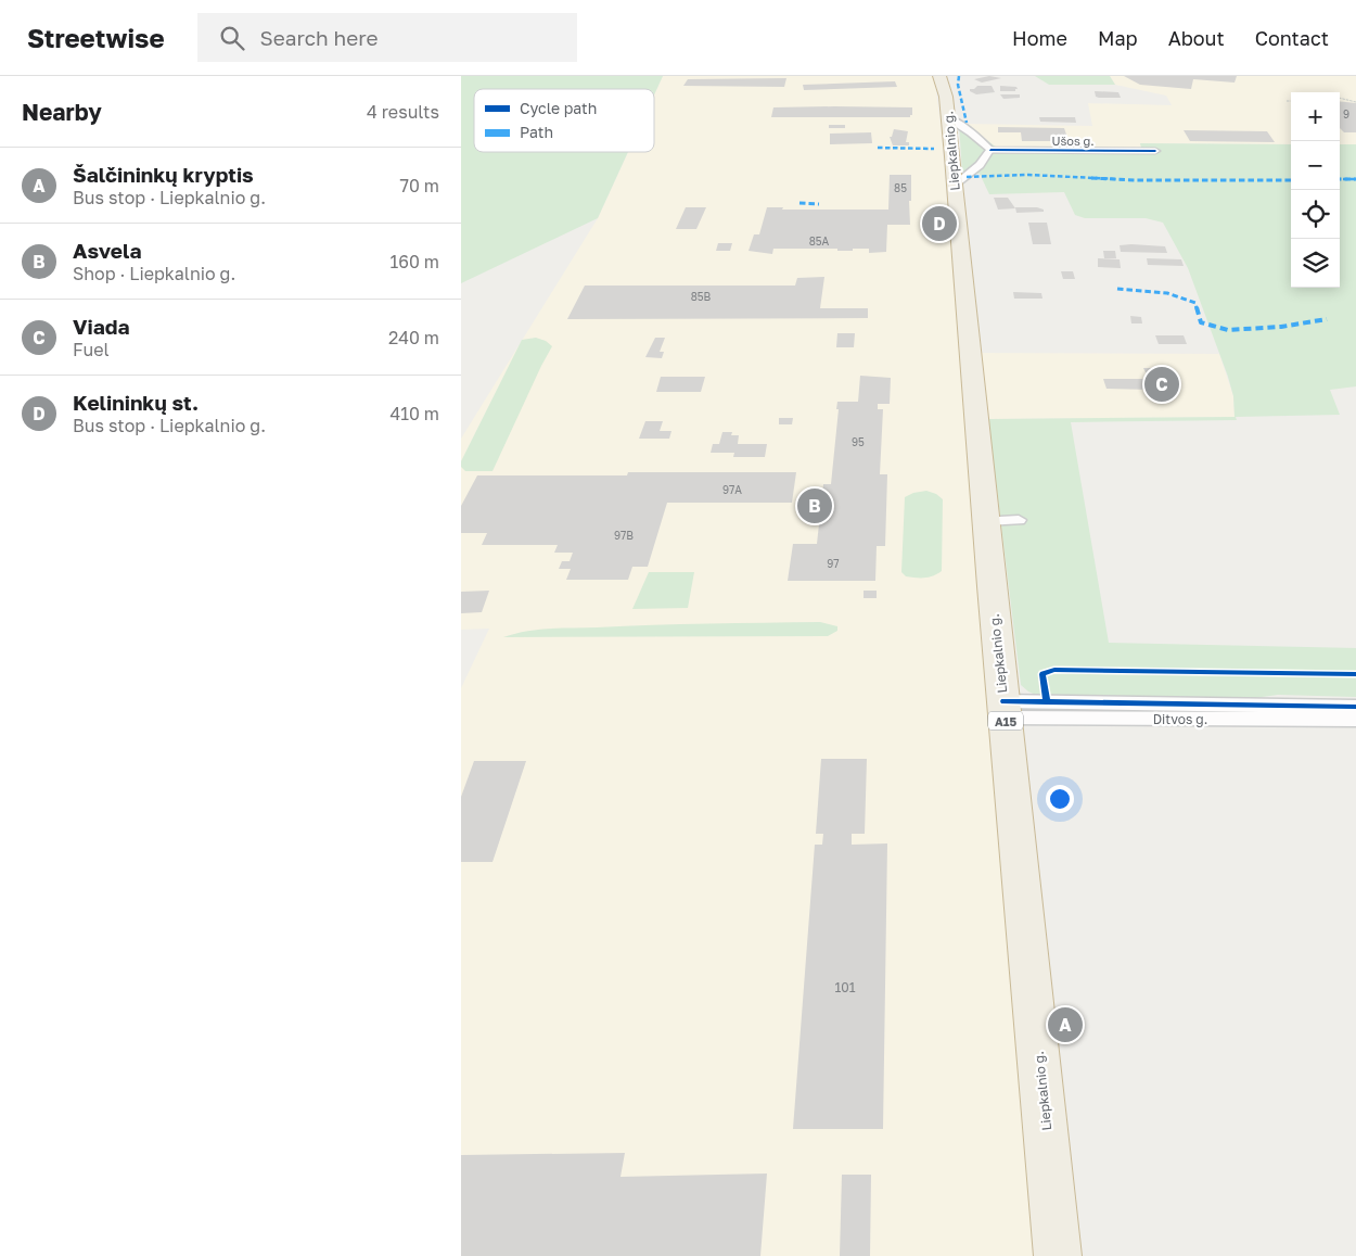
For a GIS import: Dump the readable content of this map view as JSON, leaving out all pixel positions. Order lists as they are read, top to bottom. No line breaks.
{"streets":{"highway":["Liepkalnio g.","A15"],"street":["Ušos g.","Ditvos g."]},"crossings":[["Liepkalnio g.","Ditvos g."]],"house_numbers":["9","85","85A","85B","95","97A","97B","97","101"],"legend":["Cycle path","Path"],"page":{"header":"Streetwise","search":"Search here","nav":["Home","Map","About","Contact"],"heading":["Nearby","4 results"],"map_buttons":["+","−"],"list":[{"mark":"A","name":"Šalčininkų kryptis","note":"Bus stop · Liepkalnio g.","value":"70 m"},{"mark":"B","name":"Asvela","note":"Shop · Liepkalnio g.","value":"160 m"},{"mark":"C","name":"Viada","note":"Fuel","value":"240 m"},{"mark":"D","name":"Kelininkų st.","note":"Bus stop · Liepkalnio g.","value":"410 m"}],"pins":["D","C","B","A"]}}
